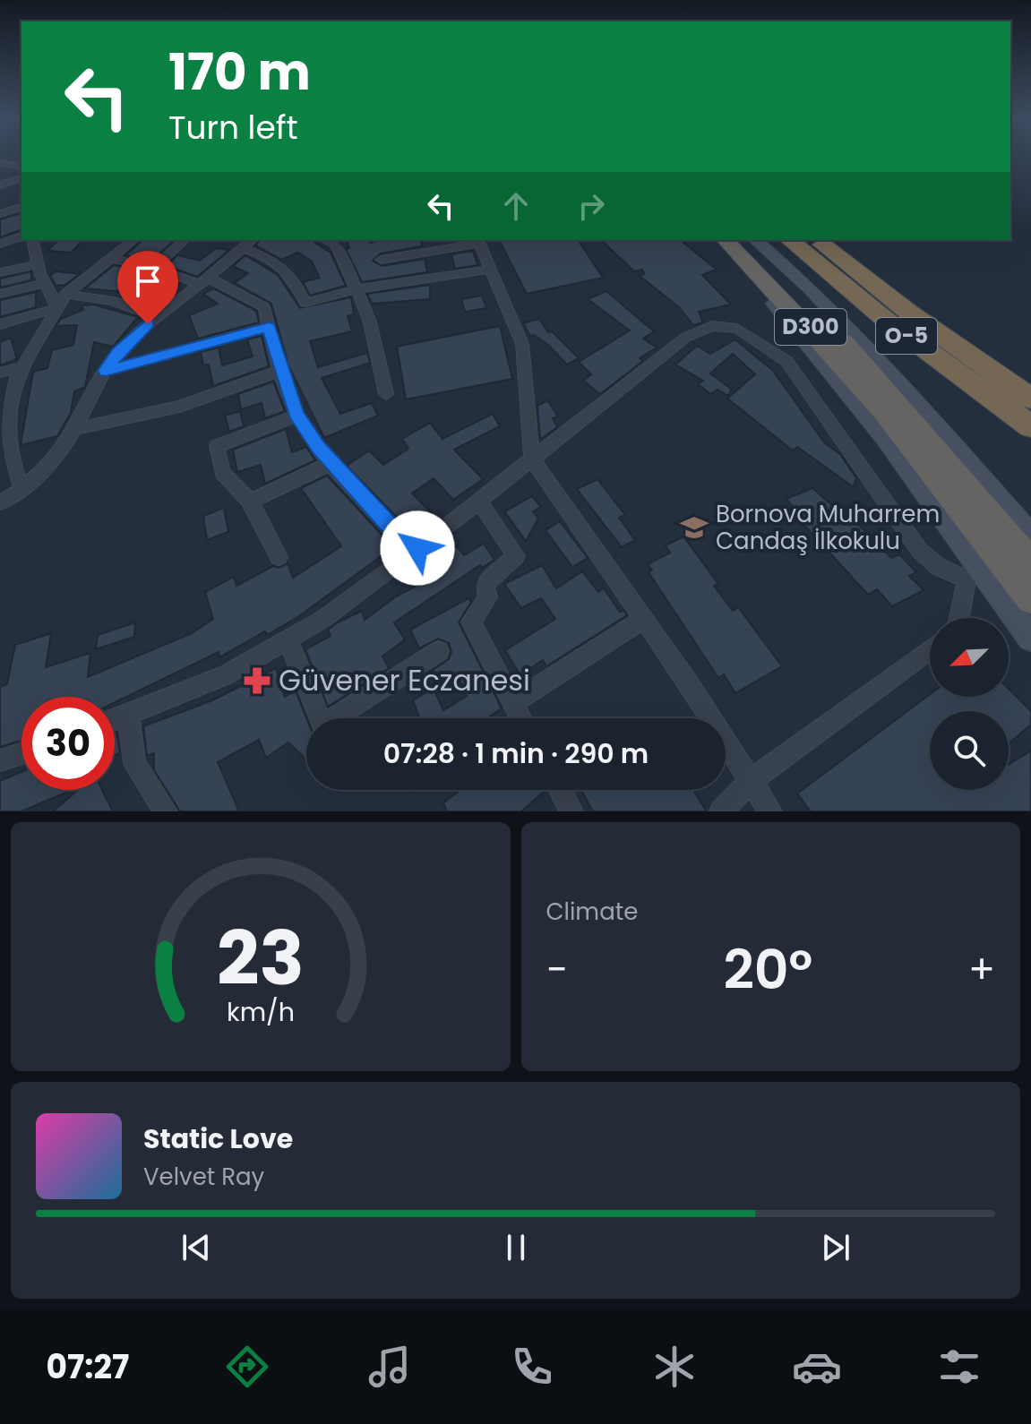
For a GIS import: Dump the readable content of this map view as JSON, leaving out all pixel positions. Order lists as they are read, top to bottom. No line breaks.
{"streets":{"highway":["D300","O-5"]},"places":{"school or university":["Bornova Muharrem Candaş İlkokulu"],"pharmacy":["Güvener Eczanesi"]},"north":"bottom left","page":{"turn":["170 m","Turn left"],"limit":"30","trip":"07:28 · 1 min · 290 m","tile":"Climate","heat":["−","20°","+"],"song":["Static Love","Velvet Ray"],"tabs":"07:27","gauge":["23","km/h"]}}
